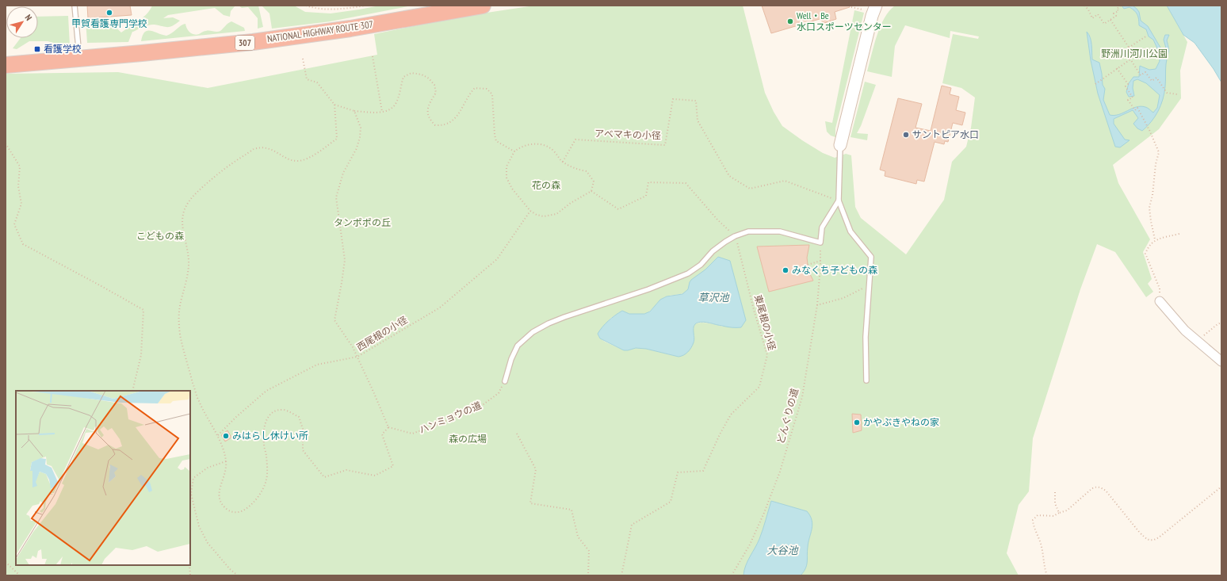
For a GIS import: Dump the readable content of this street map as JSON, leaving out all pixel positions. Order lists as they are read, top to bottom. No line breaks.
{"streets":{"highway":["NATIONAL HIGHWAY ROUTE 307","307"],"path":["アベマキの小径","東尾根の小径","西尾根の小径","どんぐりの道","ハンミョウの道"]},"water":["草沢池","大谷池"],"parks":["野洲川河川公園","花の森","タンポポの丘","こどもの森","森の広場"],"places":{"other":["甲賀看護専門学校","Well・Be 水口スポーツセンター","サントピア水口","みなくち子どもの森","かやぶきやねの家","みはらし休けい所"],"transit":["看護学校"]},"north":"top right"}
